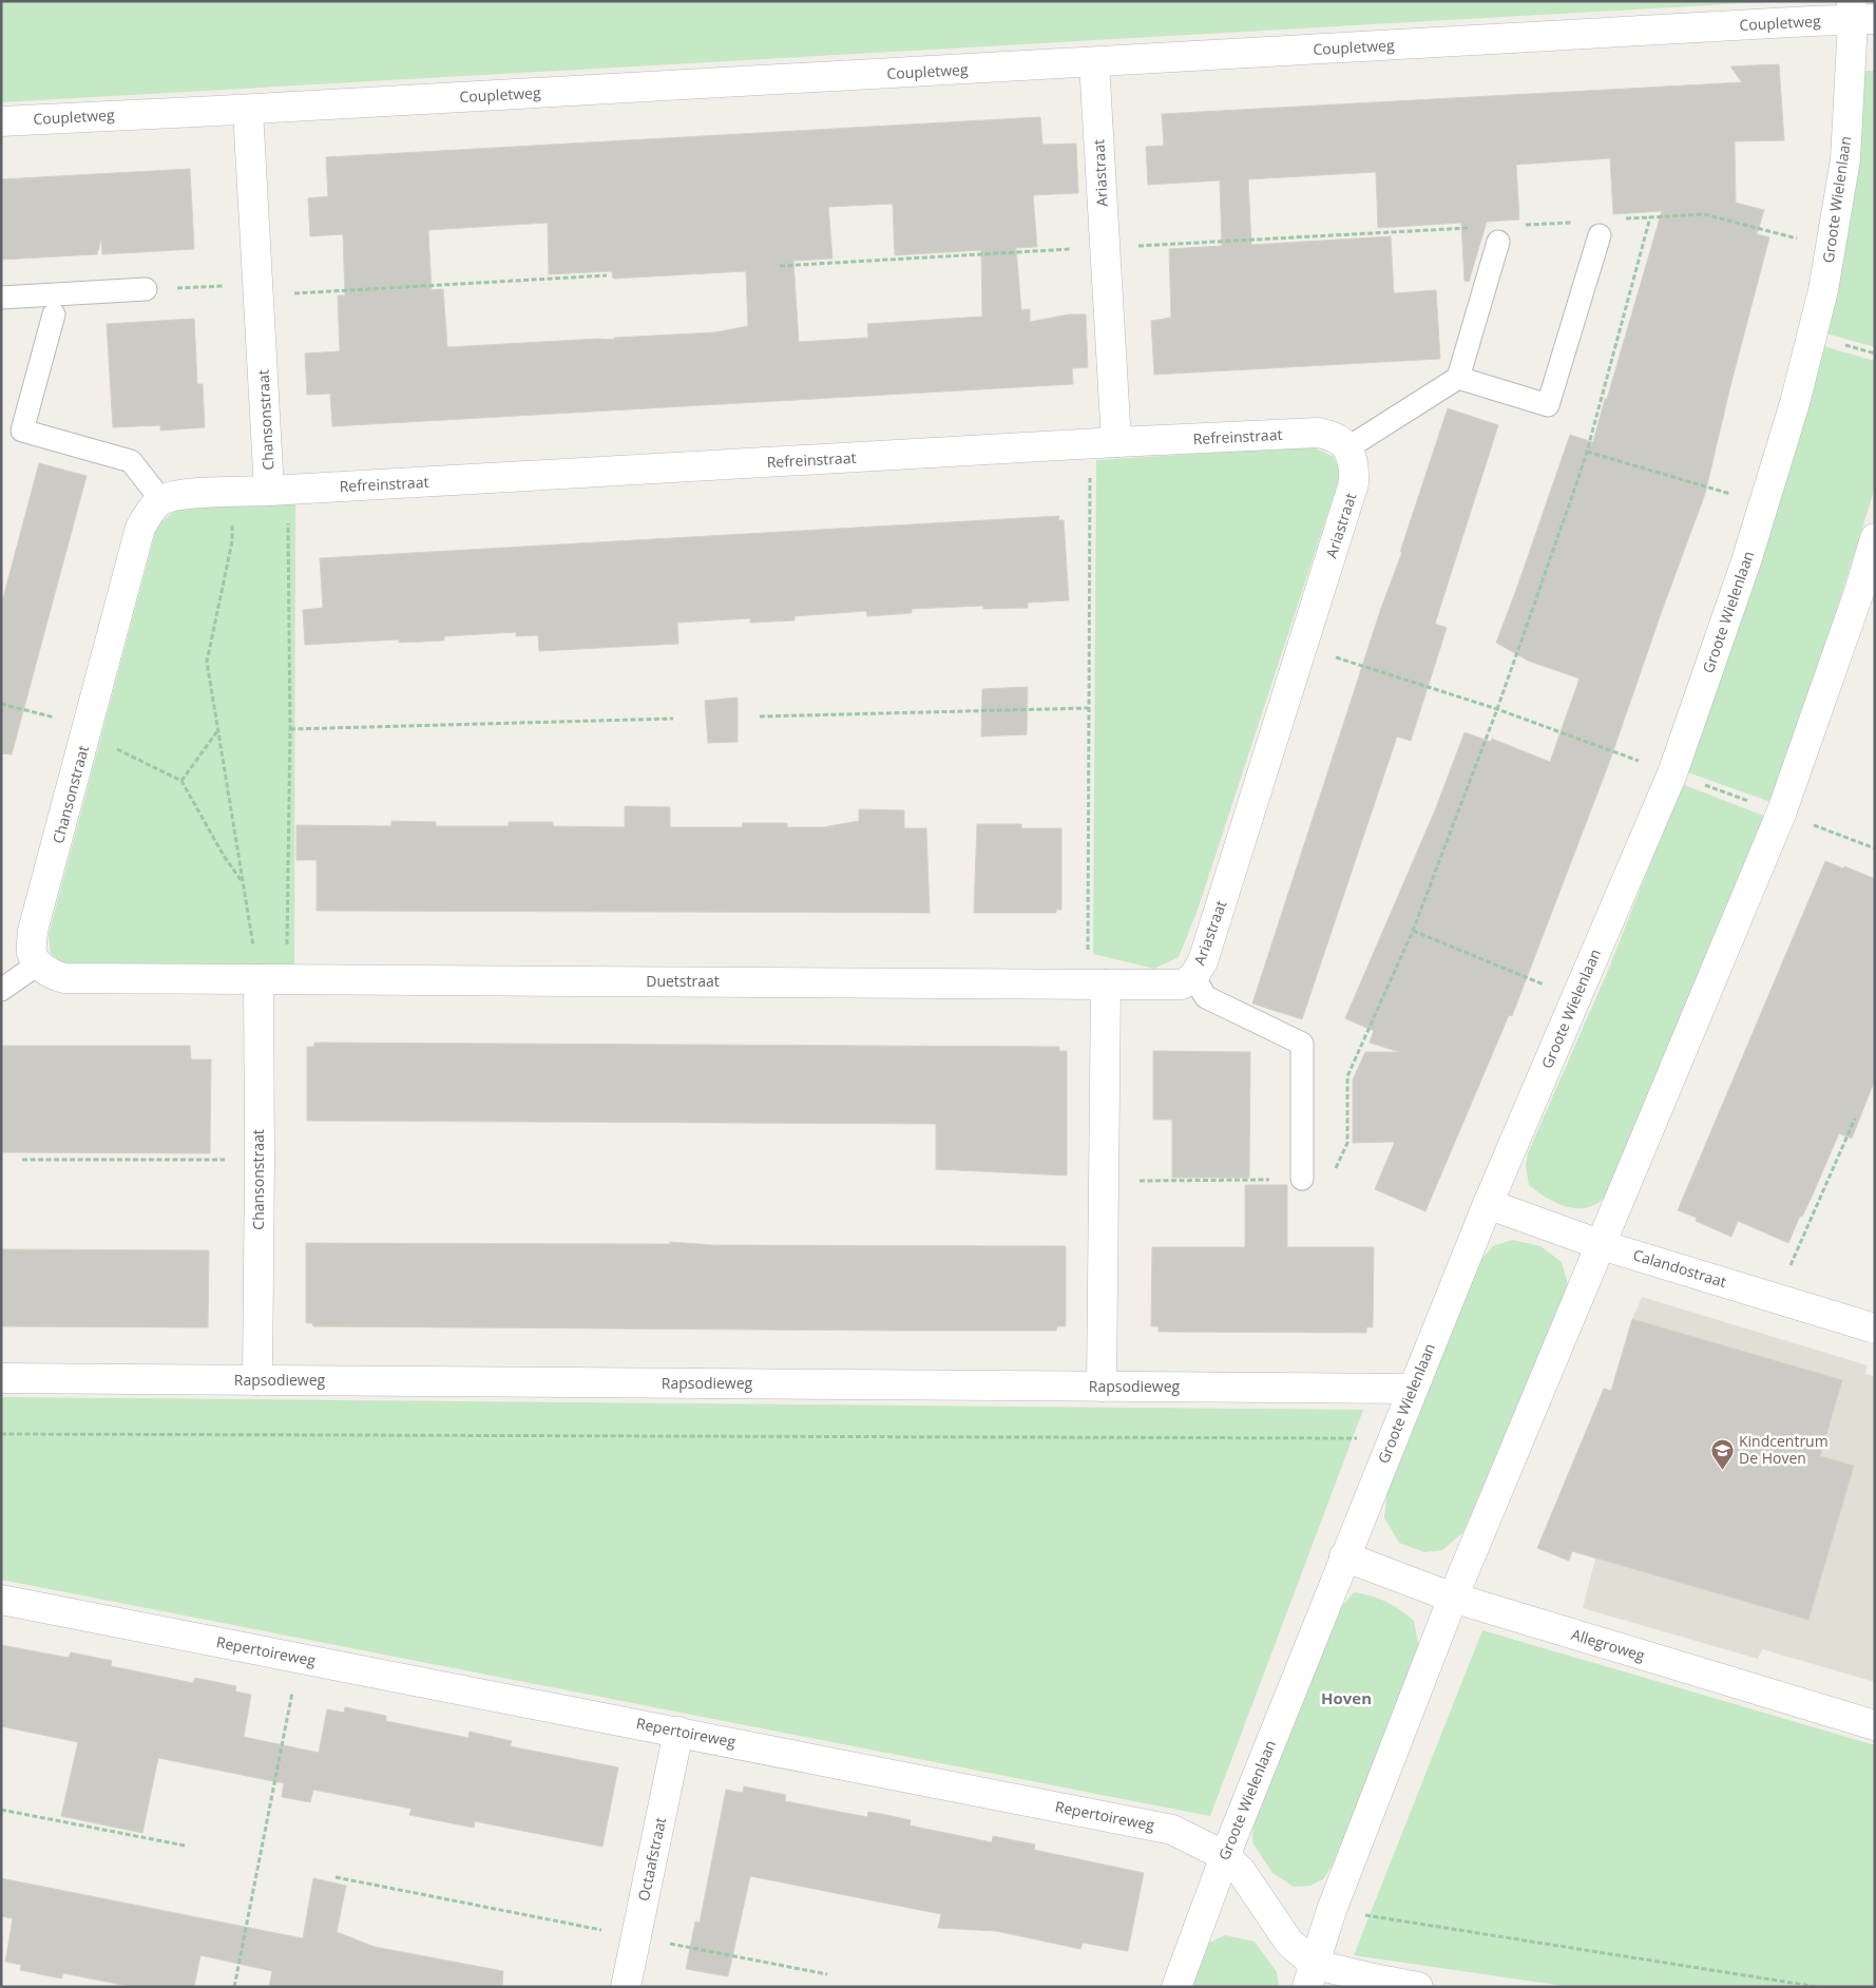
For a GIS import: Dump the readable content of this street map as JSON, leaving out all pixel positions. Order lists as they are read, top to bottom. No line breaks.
{"streets":{"street":["Coupletweg","Ariastraat","Groote Wielenlaan","Chansonstraat","Refreinstraat","Duetstraat","Calandostraat","Rapsodieweg","Allegroweg","Repertoireweg","Octaafstraat"]},"crossings":[["Coupletweg","Ariastraat"],["Coupletweg","Groote Wielenlaan"],["Coupletweg","Chansonstraat"],["Ariastraat","Refreinstraat"],["Ariastraat","Duetstraat"],["Groote Wielenlaan","Calandostraat"],["Groote Wielenlaan","Rapsodieweg"],["Groote Wielenlaan","Allegroweg"],["Groote Wielenlaan","Repertoireweg"],["Chansonstraat","Refreinstraat"],["Chansonstraat","Duetstraat"],["Chansonstraat","Rapsodieweg"],["Repertoireweg","Octaafstraat"]],"districts":["Hoven"],"places":{"school or university":["Kindcentrum De Hoven"]}}
